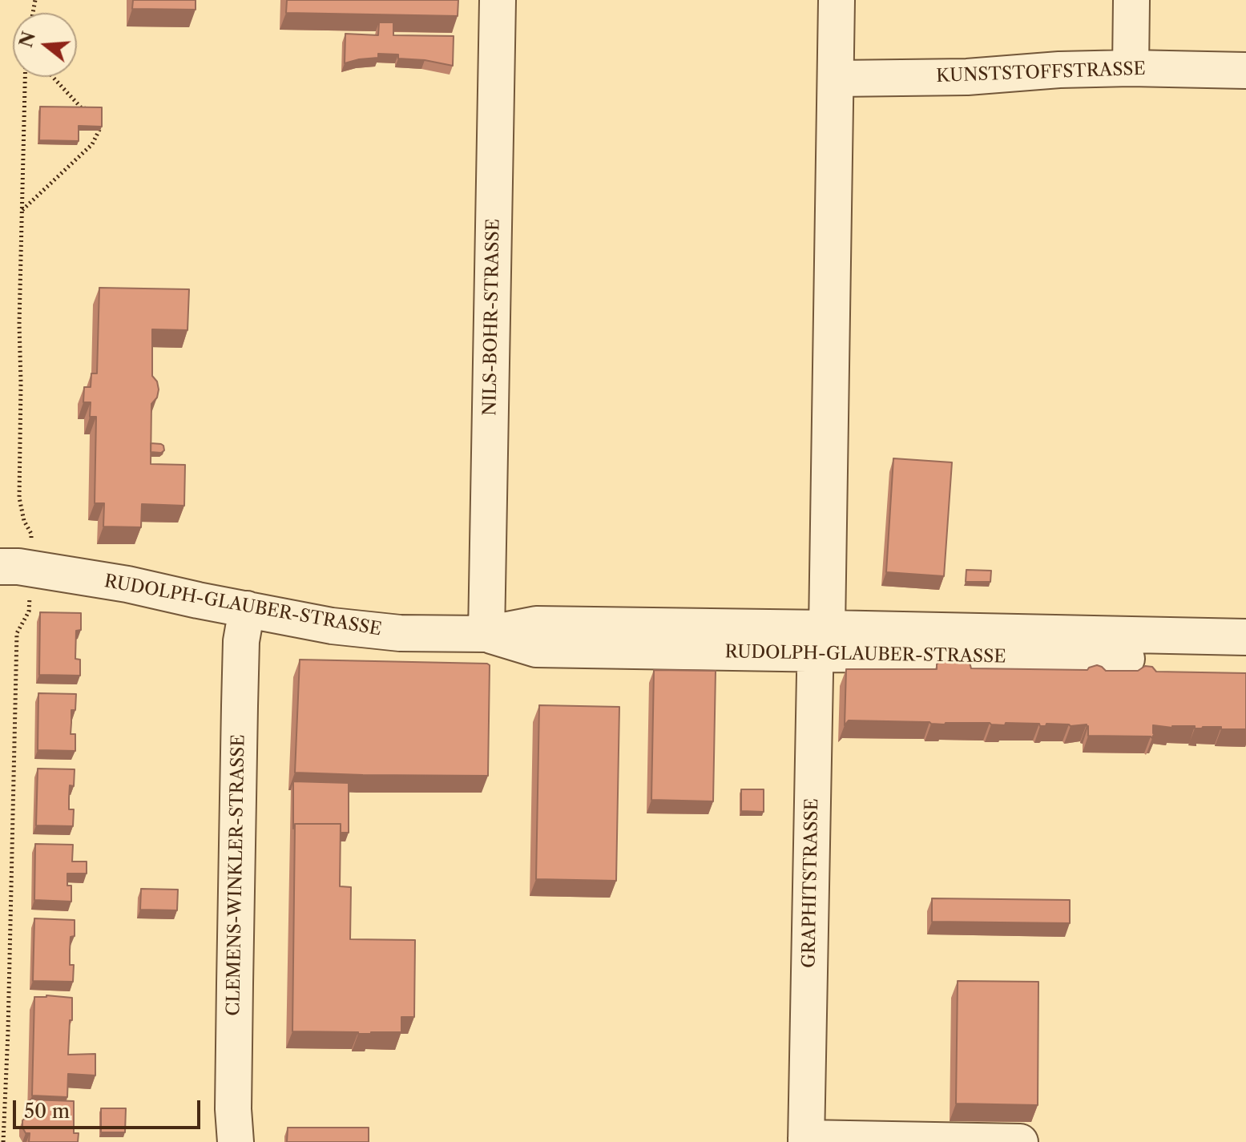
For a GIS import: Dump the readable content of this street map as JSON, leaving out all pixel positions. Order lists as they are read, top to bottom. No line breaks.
{"streets":{"street":["KUNSTSTOFFSTRASSE","NILS-BOHR-STRASSE","RUDOLPH-GLAUBER-STRASSE","CLEMENS-WINKLER-STRASSE","GRAPHITSTRASSE"]},"crossings":[["KUNSTSTOFFSTRASSE","GRAPHITSTRASSE"],["NILS-BOHR-STRASSE","RUDOLPH-GLAUBER-STRASSE"],["RUDOLPH-GLAUBER-STRASSE","CLEMENS-WINKLER-STRASSE"],["RUDOLPH-GLAUBER-STRASSE","GRAPHITSTRASSE"]],"scale_bar":"50 m","north":"left"}
